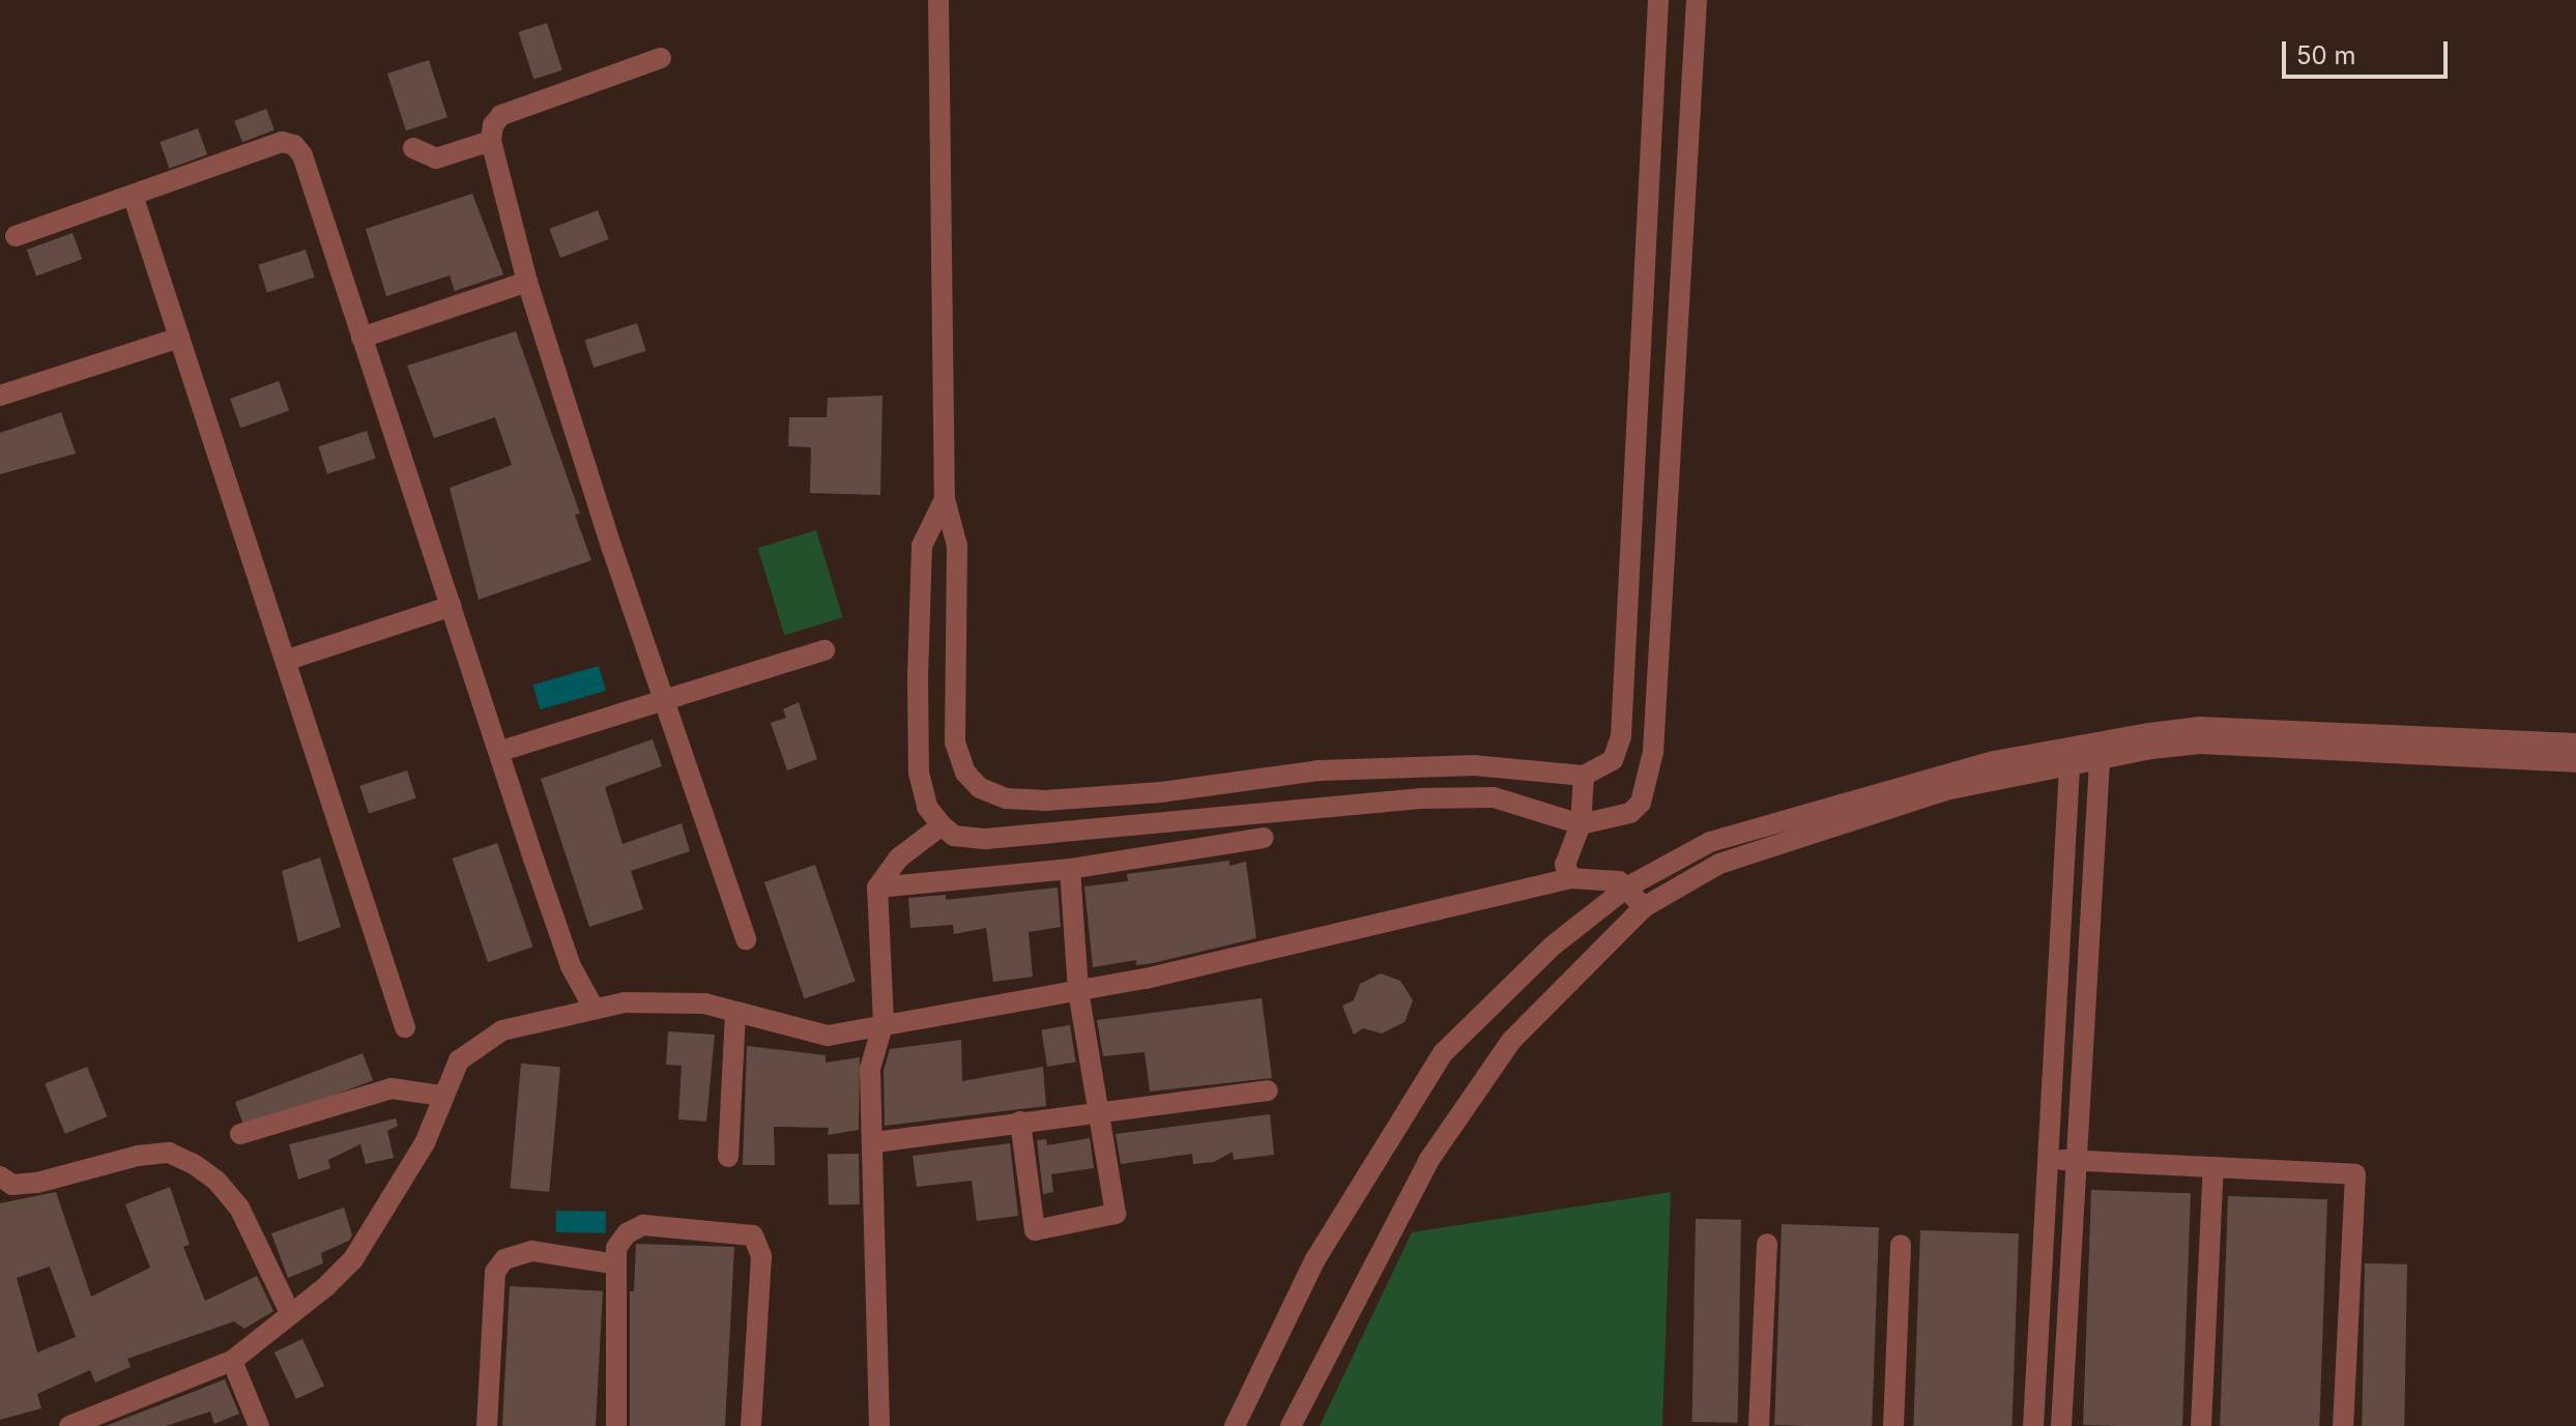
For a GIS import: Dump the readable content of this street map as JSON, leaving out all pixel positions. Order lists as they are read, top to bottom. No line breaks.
{"scale_bar":"50 m"}
